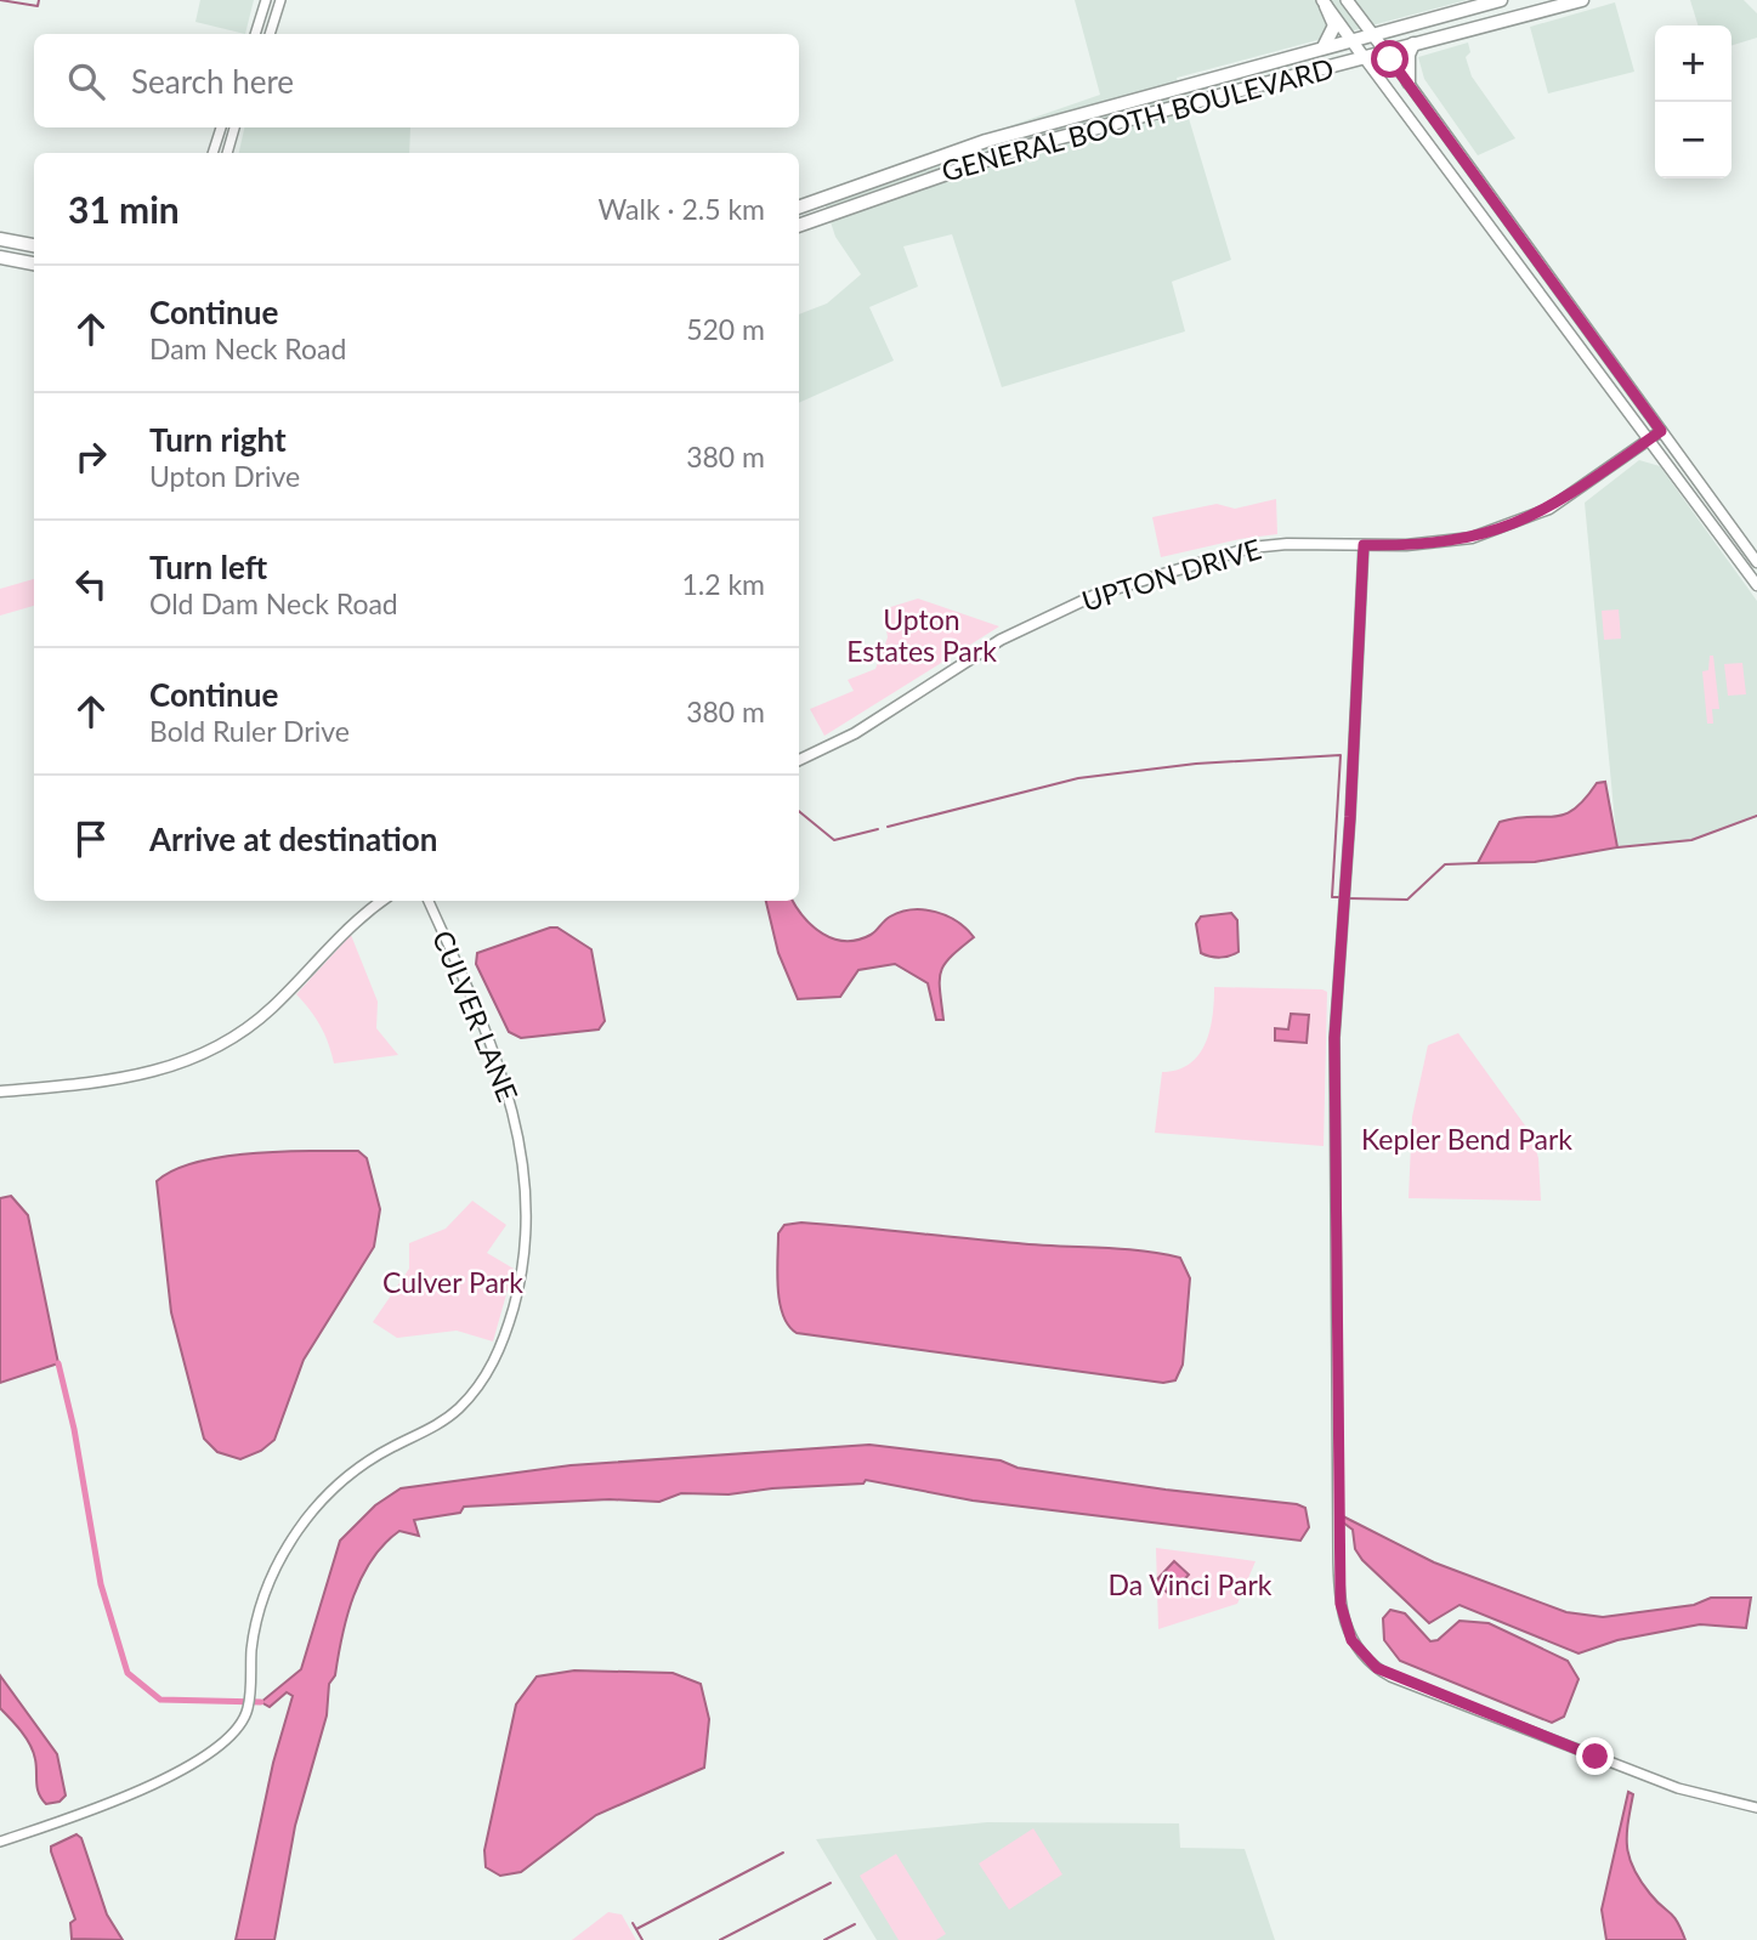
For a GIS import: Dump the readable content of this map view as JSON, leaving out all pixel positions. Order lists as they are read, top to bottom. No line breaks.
{"streets":{"highway":["GENERAL BOOTH BOULEVARD"],"main road":["UPTON DRIVE"],"street":["CULVER LANE"]},"parks":["Upton Estates Park","Kepler Bend Park","Culver Park","Da Vinci Park"],"page":{"map_buttons":["+","−"],"search":"Search here","heading":["31 min","Walk · 2.5 km"],"list":[["Continue","Dam Neck Road","520 m"],["Turn right","Upton Drive","380 m"],["Turn left","Old Dam Neck Road","1.2 km"],["Continue","Bold Ruler Drive","380 m"],"Arrive at destination"]}}
